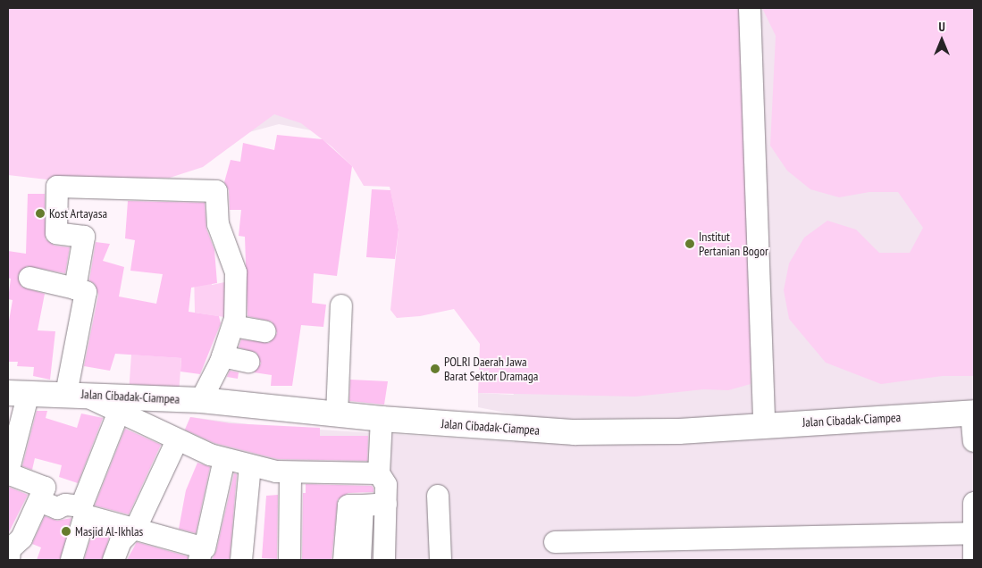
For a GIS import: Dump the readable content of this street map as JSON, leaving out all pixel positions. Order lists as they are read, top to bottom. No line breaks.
{"streets":{"highway":["Jalan Cibadak-Ciampea"]},"places":["Kost Artayasa","Institut Pertanian Bogor","POLRI Daerah Jawa Barat Sektor Dramaga","Masjid Al-Ikhlas"],"north":"top"}
